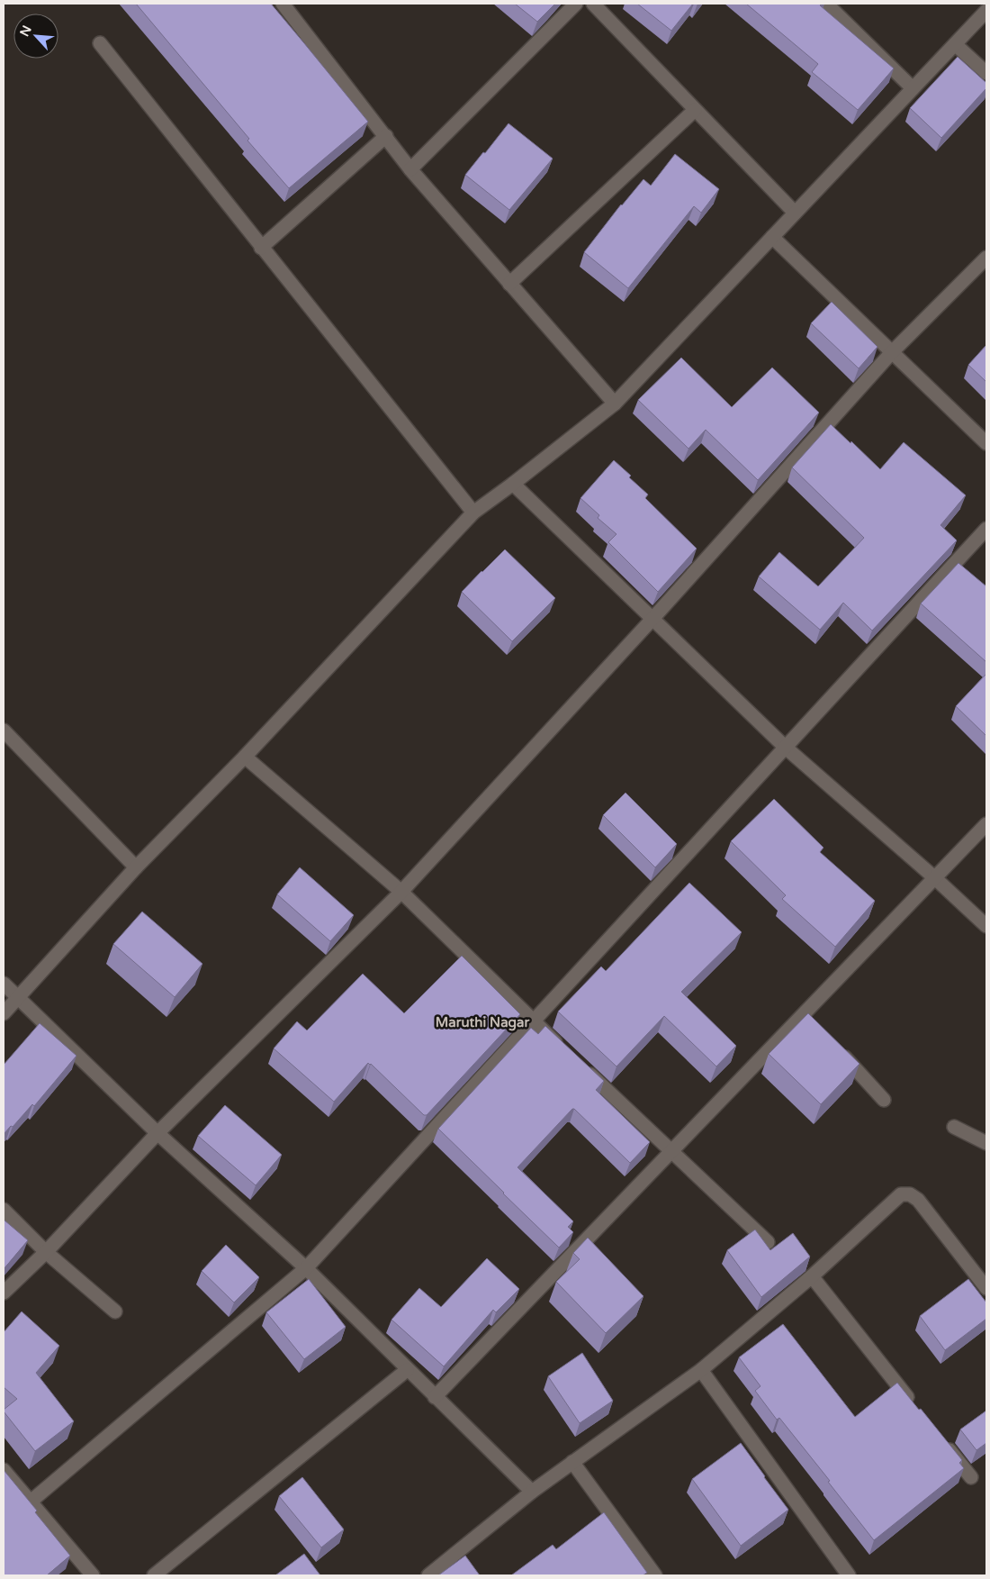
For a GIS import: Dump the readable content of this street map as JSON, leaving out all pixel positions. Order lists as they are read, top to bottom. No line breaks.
{"districts":["Maruthi Nagar"],"north":"top left"}
